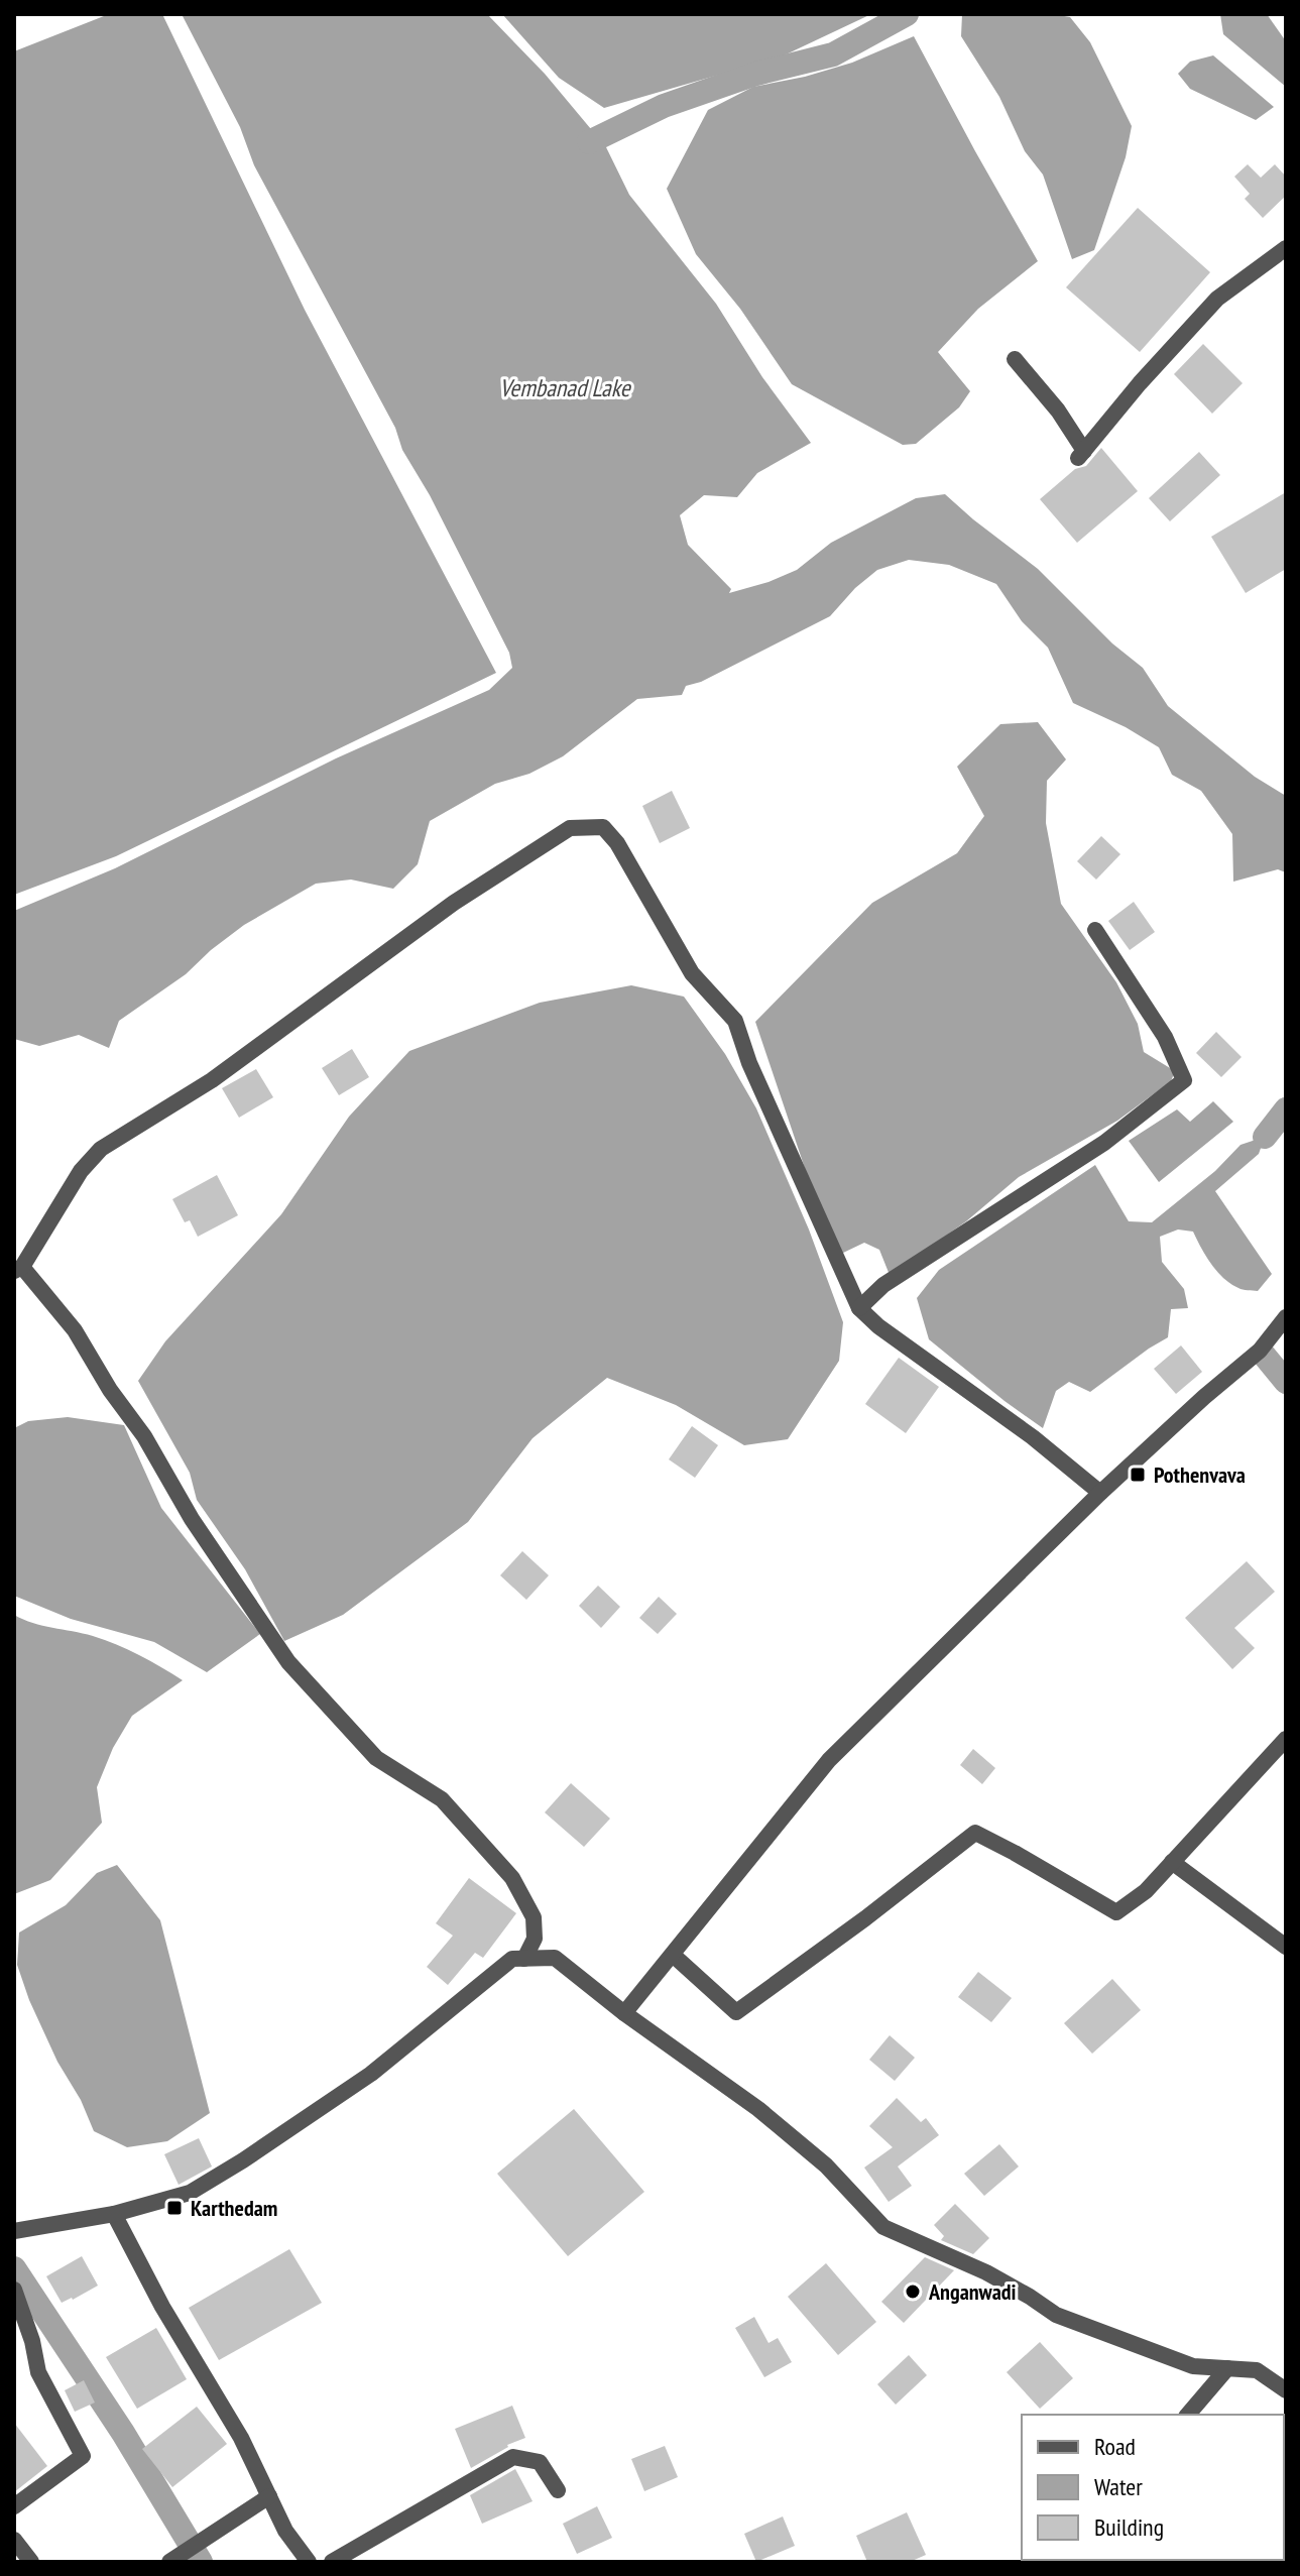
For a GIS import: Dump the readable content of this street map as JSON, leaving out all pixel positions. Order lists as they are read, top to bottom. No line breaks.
{"water":["Vembanad Lake"],"places":{"transit":["Pothenvava","Karthedam"],"other":["Anganwadi"]},"legend":["Road","Water","Building"]}
